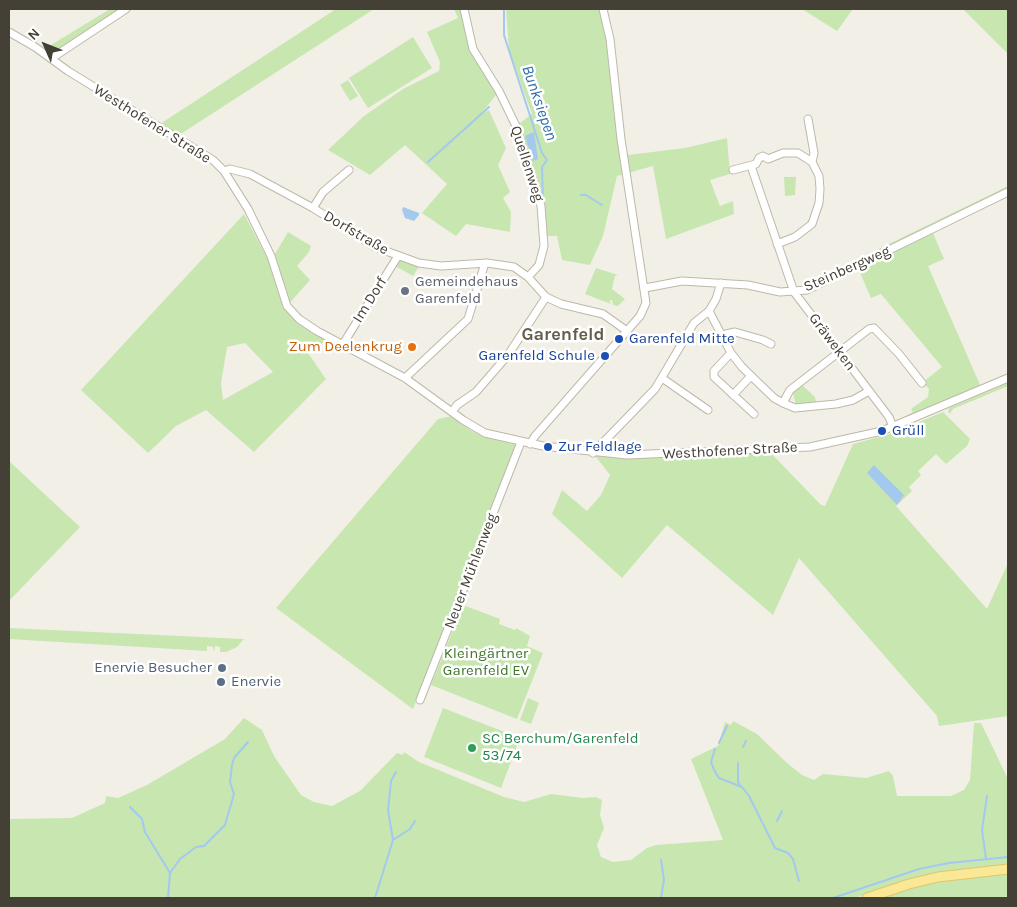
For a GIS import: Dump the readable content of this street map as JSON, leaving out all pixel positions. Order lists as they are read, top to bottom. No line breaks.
{"streets":{"street":["Westhofener Straße","Quellenweg","Dorfstraße","Steinbergweg","Im Dorf","Gräweken","Neuer Mühlenweg"]},"crossings":[["Westhofener Straße","Dorfstraße"],["Westhofener Straße","Im Dorf"],["Westhofener Straße","Gräweken"],["Westhofener Straße","Neuer Mühlenweg"],["Quellenweg","Dorfstraße"],["Dorfstraße","Im Dorf"],["Steinbergweg","Gräweken"]],"districts":["Garenfeld"],"water":["Bunksiepen"],"parks":["Kleingärtner Garenfeld EV"],"places":["Gemeindehaus Garenfeld","Garenfeld Mitte","Zum Deelenkrug","Garenfeld Schule","Grüll","Zur Feldlage","Enervie Besucher","Enervie","SC Berchum/Garenfeld 53/74"],"north":"top left"}
